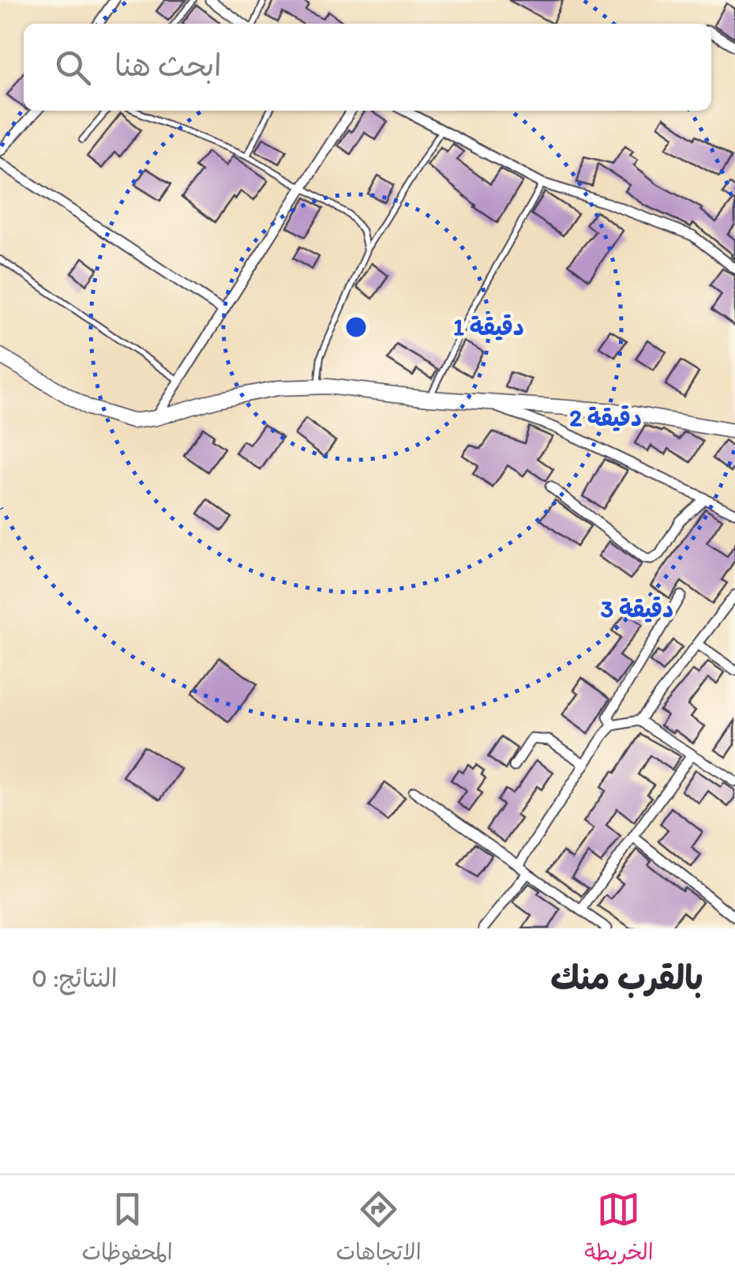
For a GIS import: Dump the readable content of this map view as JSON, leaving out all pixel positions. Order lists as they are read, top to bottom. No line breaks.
{"page":{"search":"ابحث هنا","heading":["بالقرب منك","النتائج: 0"],"nav":["الخريطة","الاتجاهات","المحفوظات"]},"rings":["1 دقيقة","2 دقيقة","3 دقيقة"]}
